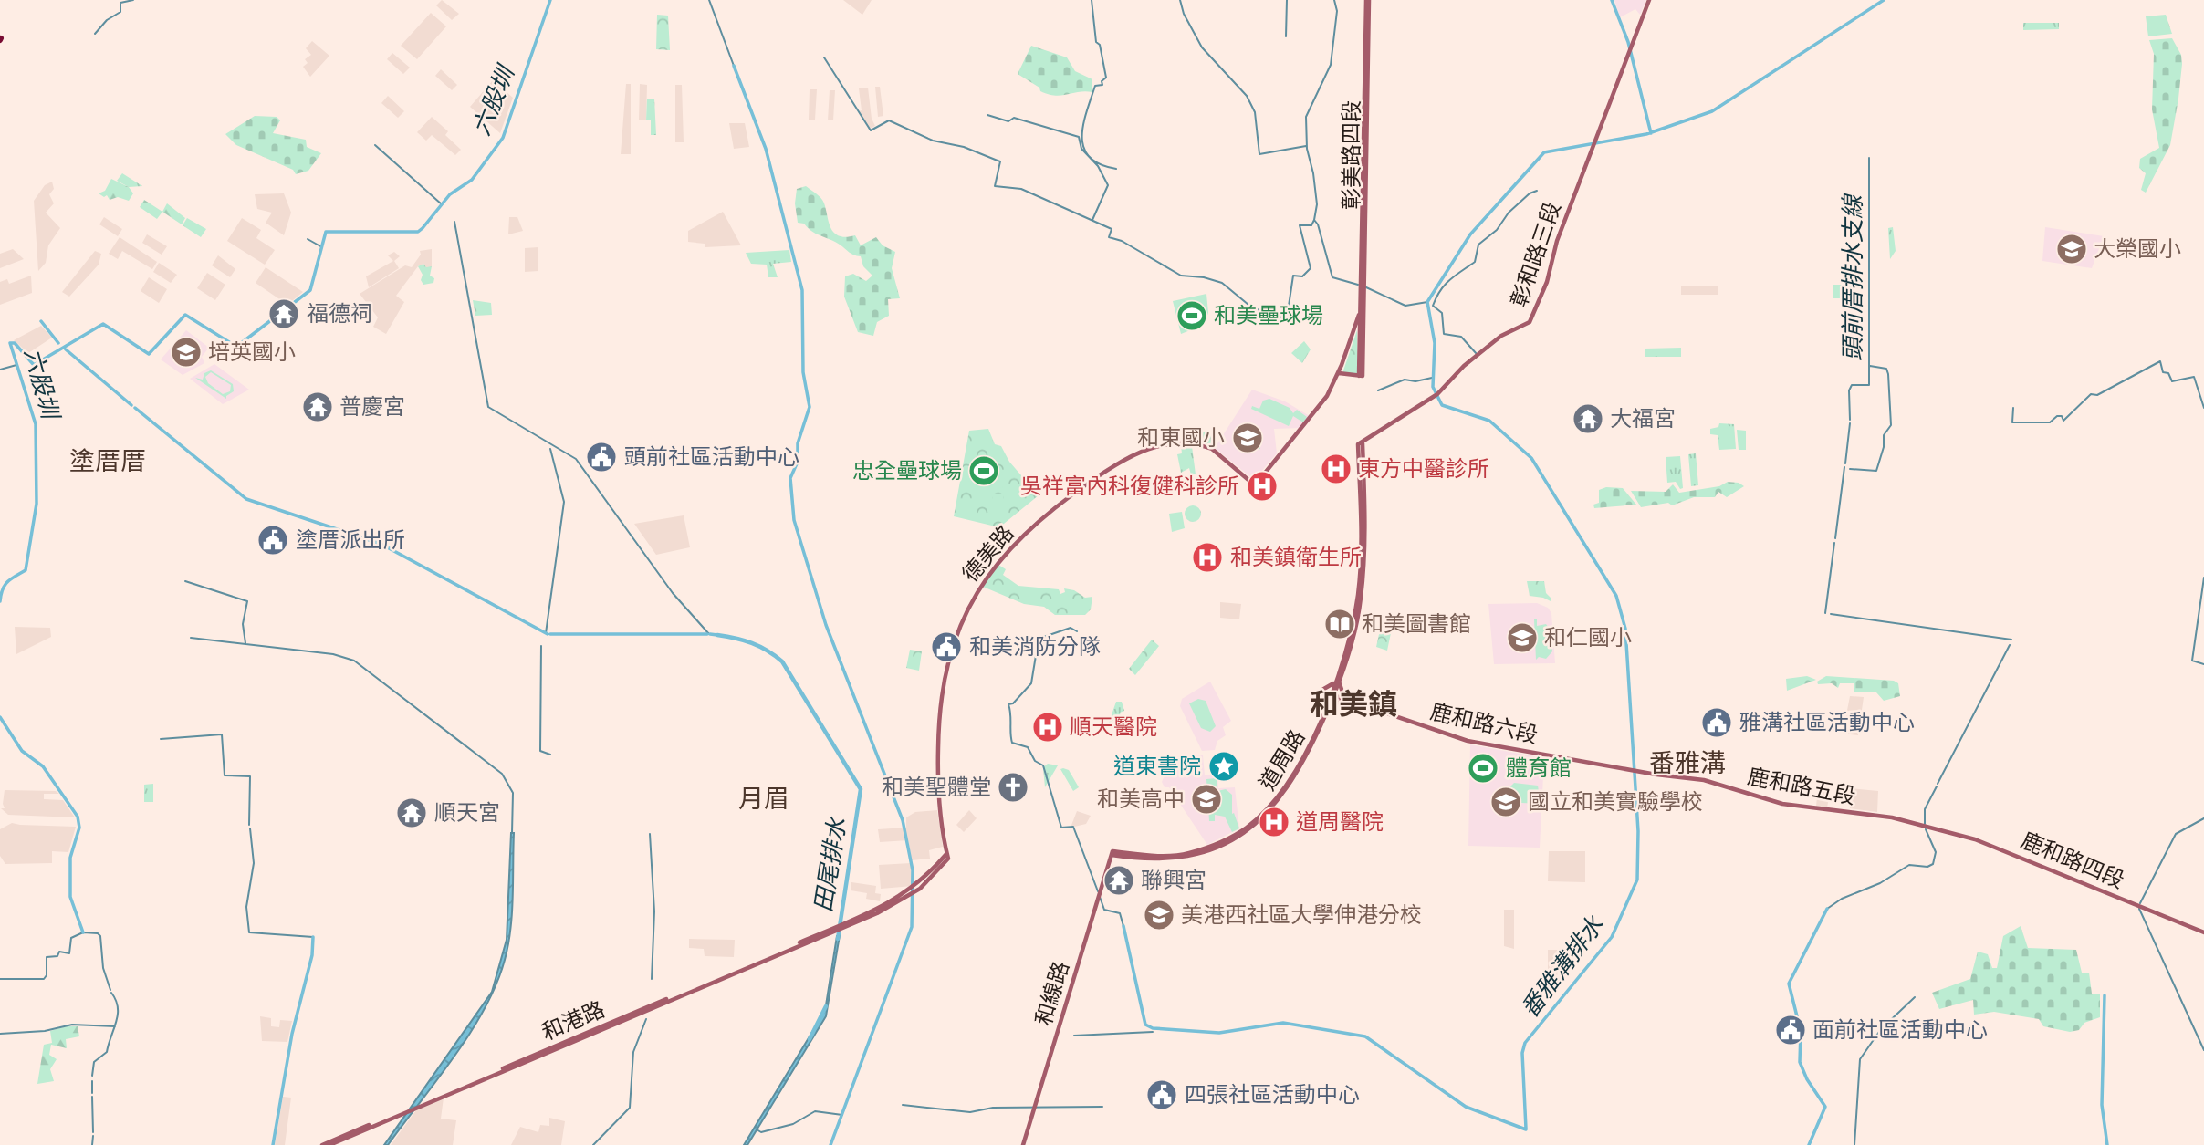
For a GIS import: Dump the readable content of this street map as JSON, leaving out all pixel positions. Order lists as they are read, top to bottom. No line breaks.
{"streets":{"main road":["彰美路四段","彰和路三段","德美路","鹿和路六段","道周路","鹿和路五段","鹿和路四段","和線路","和港路"]},"crossings":[["彰和路三段","道周路"],["德美路","和港路"],["鹿和路六段","道周路"],["鹿和路六段","鹿和路五段"],["道周路","和線路"],["鹿和路五段","鹿和路四段"]],"districts":["塗厝厝","和美鎮","番雅溝","月眉"],"water":["六股圳","頭前厝排水支線","田尾排水","番雅溝排水"],"places":{"school or university":["大榮國小","培英國小","和東國小","和仁國小","和美高中","國立和美實驗學校","美港西社區大學伸港分校"],"temple":["福德祠","普慶宮","大福宮","順天宮","聯興宮"],"sports":["和美壘球場","忠全壘球場","體育館"],"public building":["頭前社區活動中心","塗厝派出所","和美消防分隊","雅溝社區活動中心","面前社區活動中心","四張社區活動中心"],"hospital":["東方中醫診所","吳祥富內科復健科診所","和美鎮衛生所","順天醫院","道周醫院"],"library":["和美圖書館"],"place":["道東書院"],"church":["和美聖體堂"]}}
